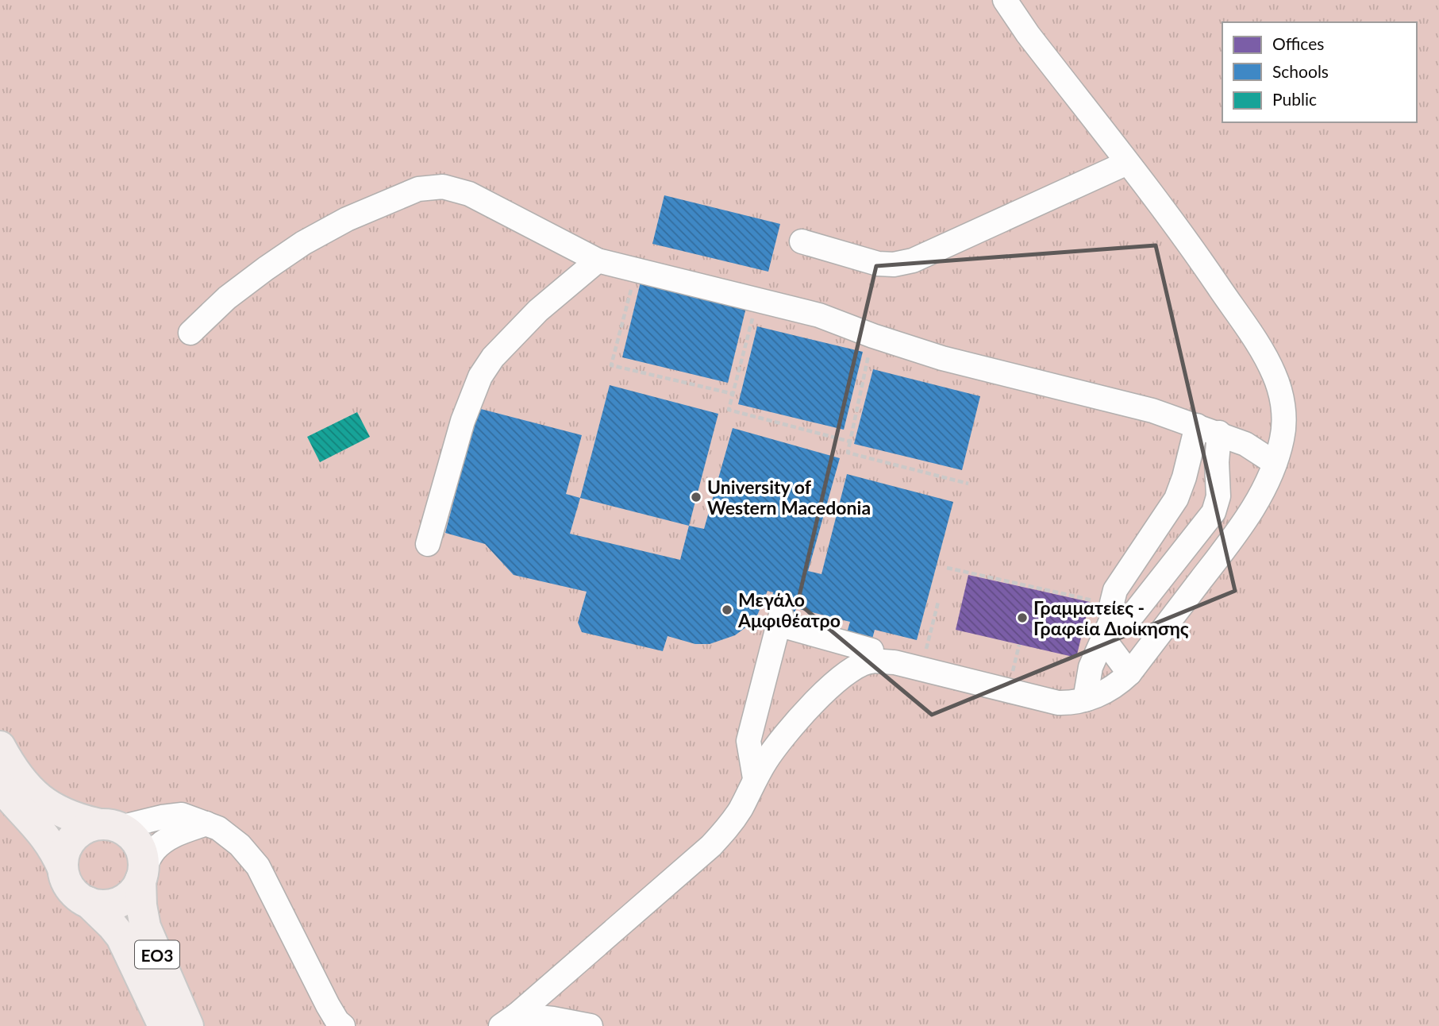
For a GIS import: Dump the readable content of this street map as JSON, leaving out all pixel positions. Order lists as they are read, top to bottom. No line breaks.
{"streets":{"main road":["ΕΟ3"]},"places":["University of Western Macedonia","Μεγάλο Αμφιθέατρο","Γραμματείες - Γραφεία Διοίκησης"],"legend":["Offices","Schools","Public"]}
